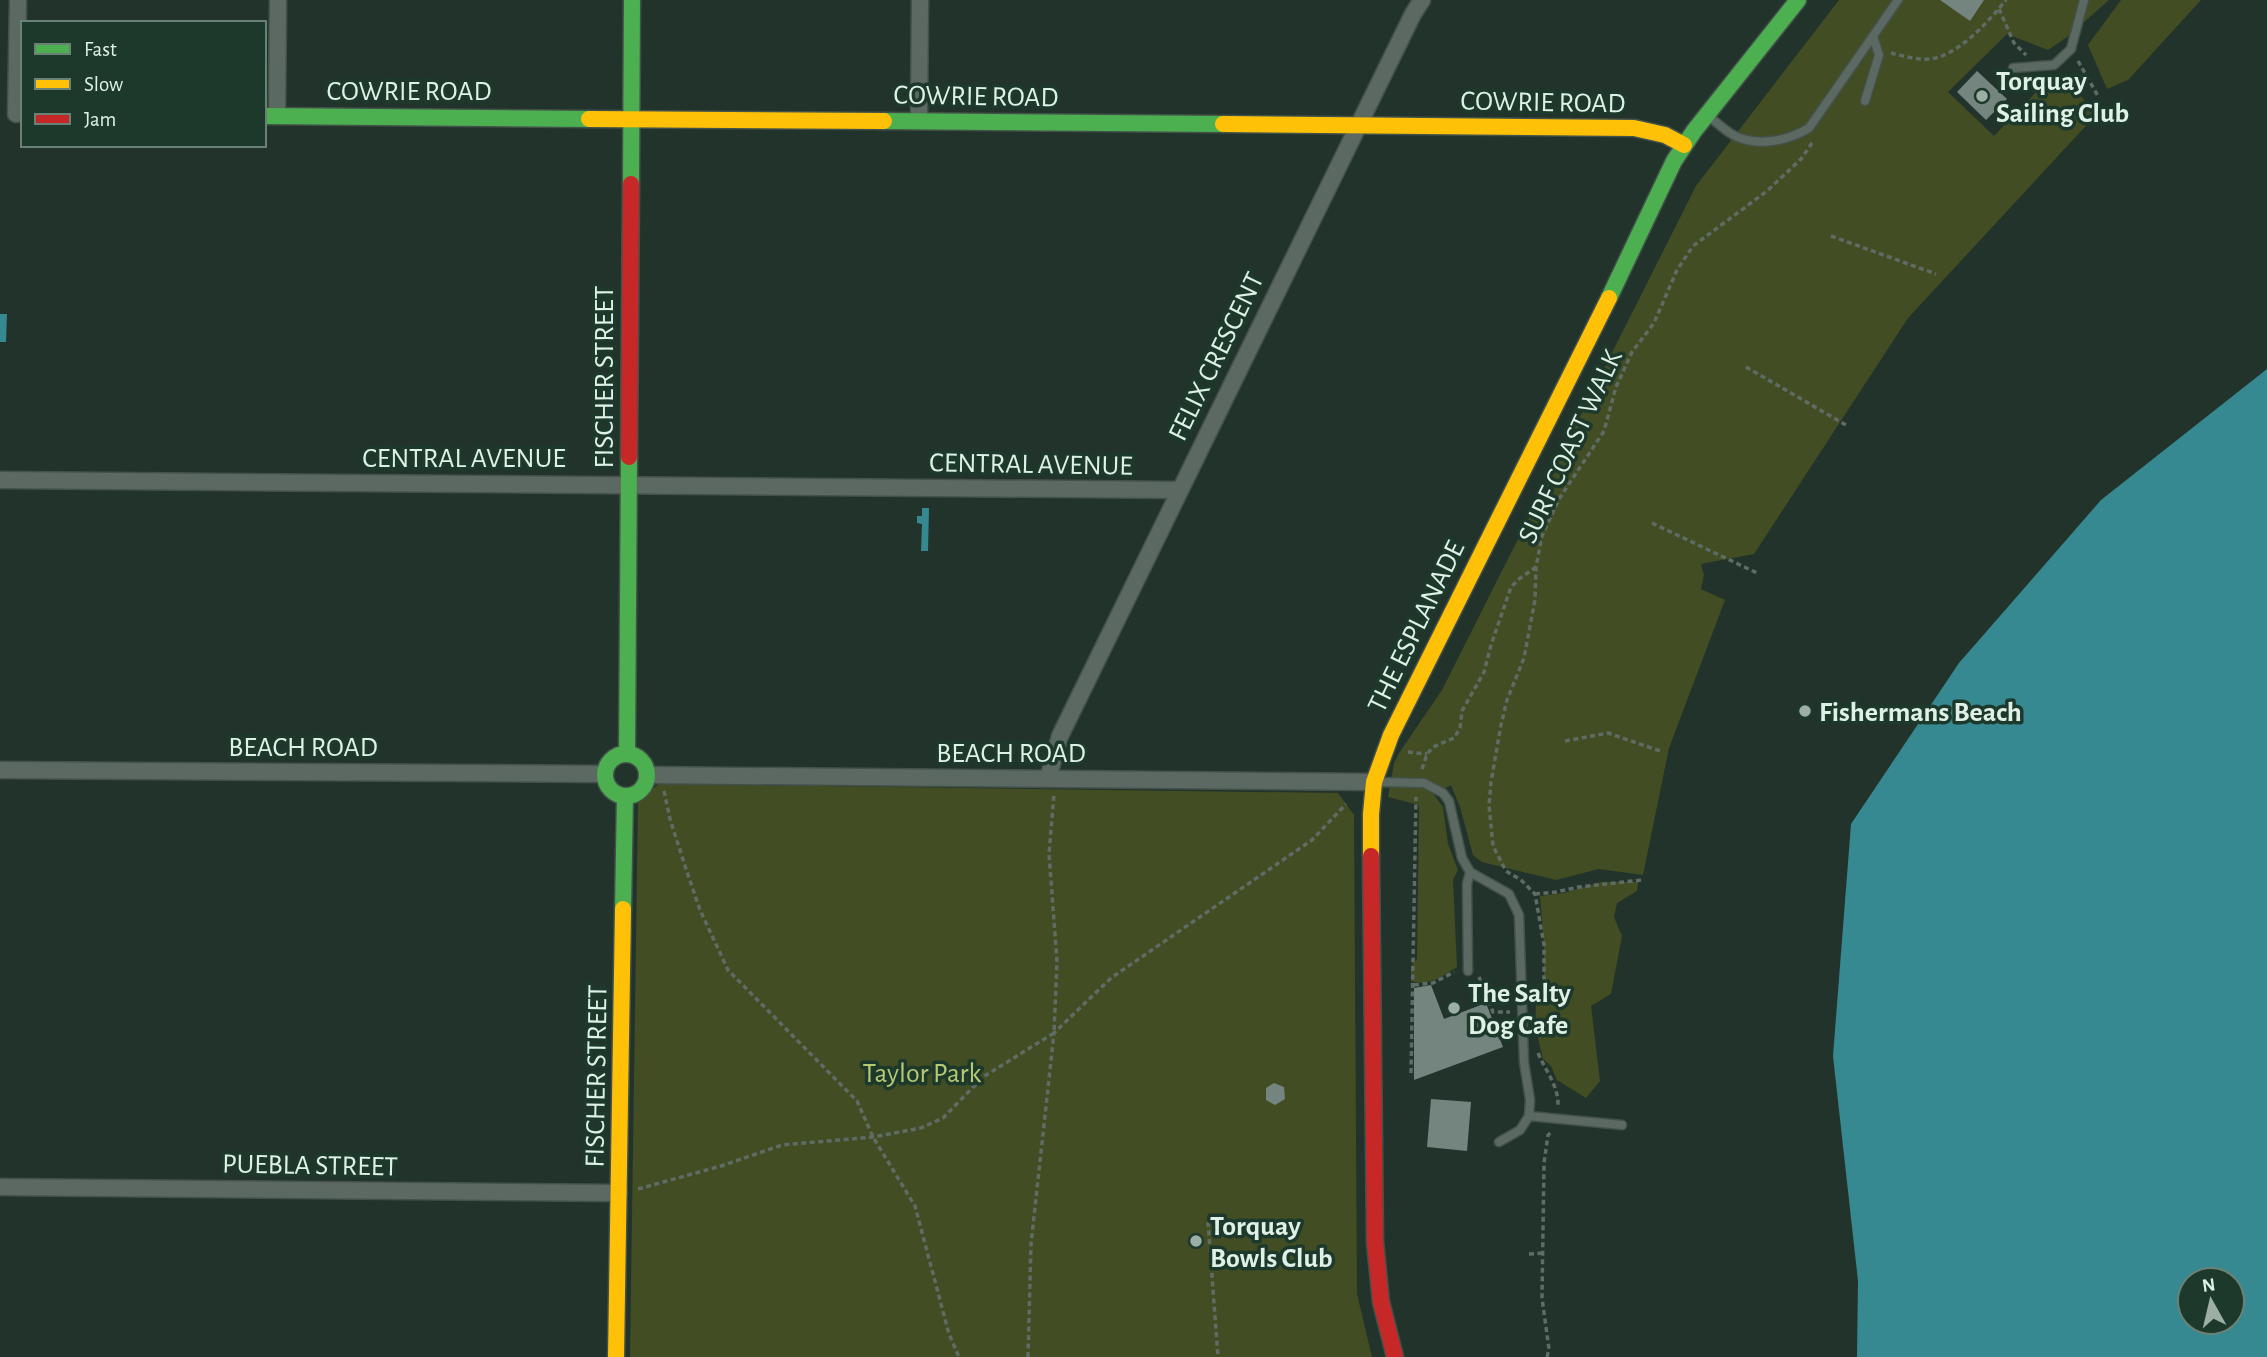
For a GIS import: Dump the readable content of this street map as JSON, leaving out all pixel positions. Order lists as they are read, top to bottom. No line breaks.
{"streets":{"street":["COWRIE ROAD","FELIX CRESCENT","FISCHER STREET","CENTRAL AVENUE","THE ESPLANADE","BEACH ROAD","PUEBLA STREET"],"path":["SURF COAST WALK"]},"crossings":[["COWRIE ROAD","FELIX CRESCENT"],["COWRIE ROAD","FISCHER STREET"],["COWRIE ROAD","THE ESPLANADE"],["FELIX CRESCENT","CENTRAL AVENUE"],["FELIX CRESCENT","BEACH ROAD"],["FISCHER STREET","CENTRAL AVENUE"],["FISCHER STREET","BEACH ROAD"],["FISCHER STREET","PUEBLA STREET"],["THE ESPLANADE","BEACH ROAD"]],"parks":["Taylor Park"],"places":["Torquay Sailing Club","Fishermans Beach","The Salty Dog Cafe","Torquay Bowls Club"],"legend":["Fast","Slow","Jam"],"north":"top"}
